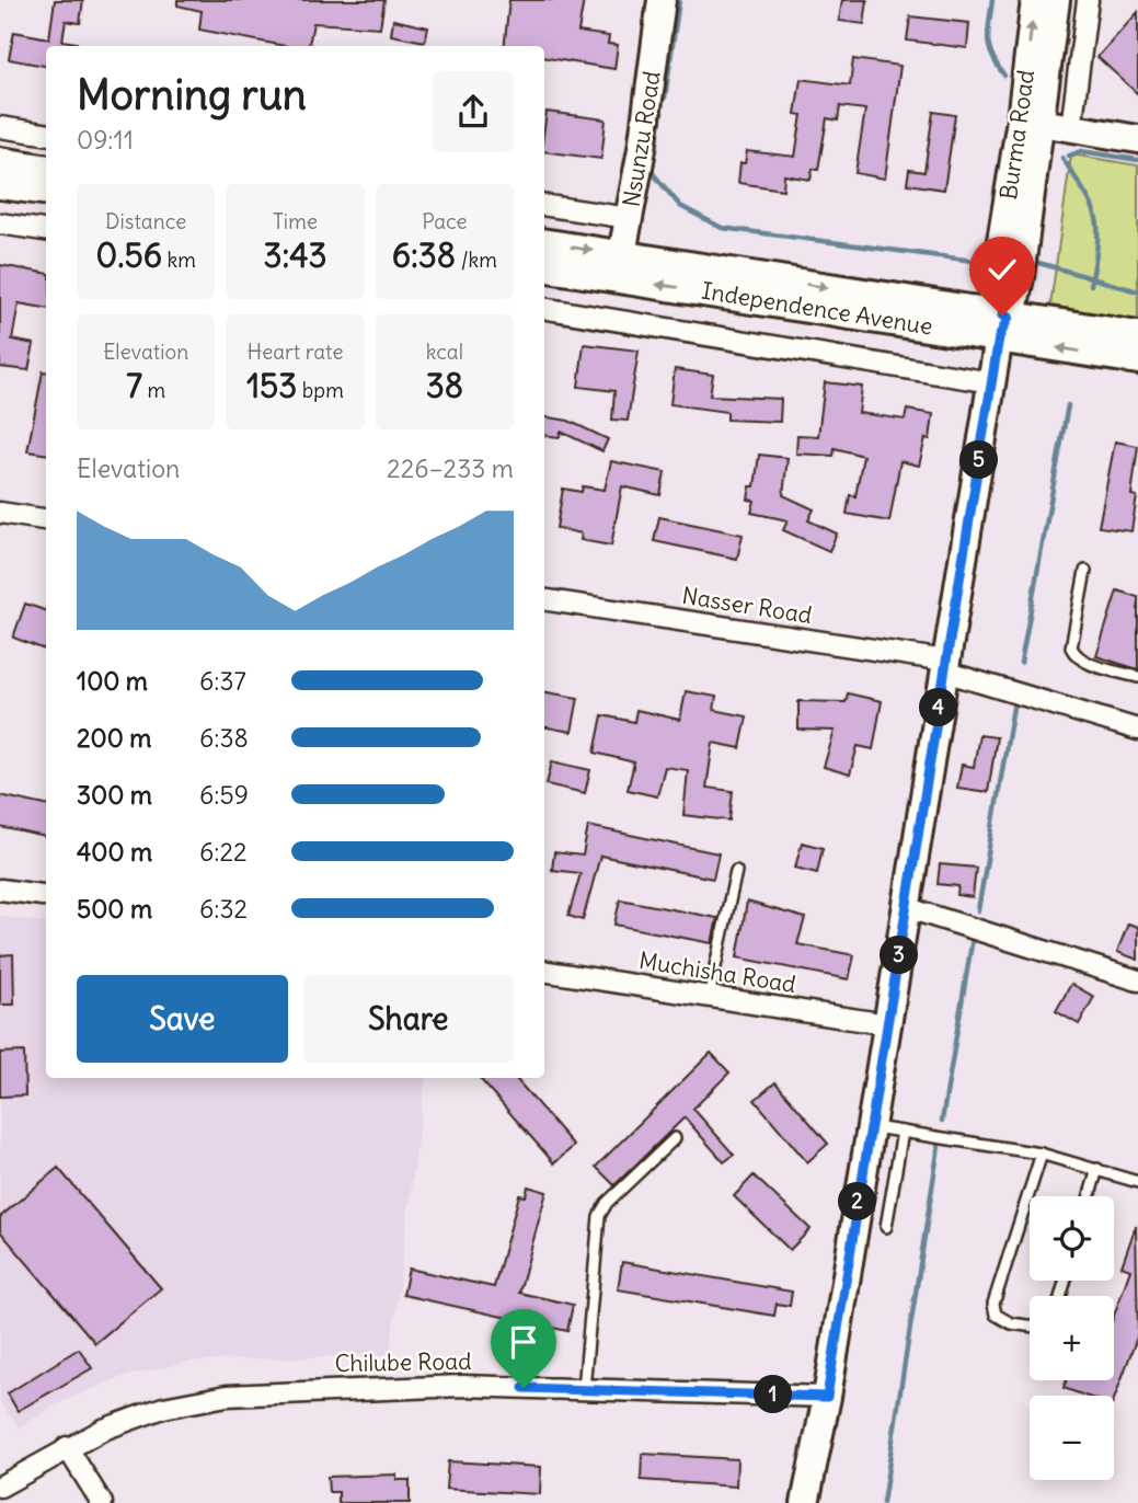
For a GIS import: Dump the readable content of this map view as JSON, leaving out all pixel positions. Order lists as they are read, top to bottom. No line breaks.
{"streets":{"street":["Burma Road","Nsunzu Road","Independence Avenue","Nasser Road","Muchisha Road","Chilube Road"]},"crossings":[["Burma Road","Independence Avenue"],["Burma Road","Nasser Road"],["Burma Road","Muchisha Road"],["Burma Road","Chilube Road"],["Nsunzu Road","Independence Avenue"]],"page":{"heading":["Morning run","09:11"],"stats":[["Distance","0.56 km"],["Time","3:43"],["Pace","6:38 /km"],["Elevation","7 m"],["Heart rate","153 bpm"],["kcal","38"]],"chart":["Elevation","226–233 m"],"pins":["5","4","3","2","1"],"list":[{"name":"100 m","note":"6:37"},{"name":"200 m","note":"6:38"},{"name":"300 m","note":"6:59"},{"name":"400 m","note":"6:22"},{"name":"500 m","note":"6:32"}],"buttons":["Save","Share"],"map_buttons":["+","−"]}}
